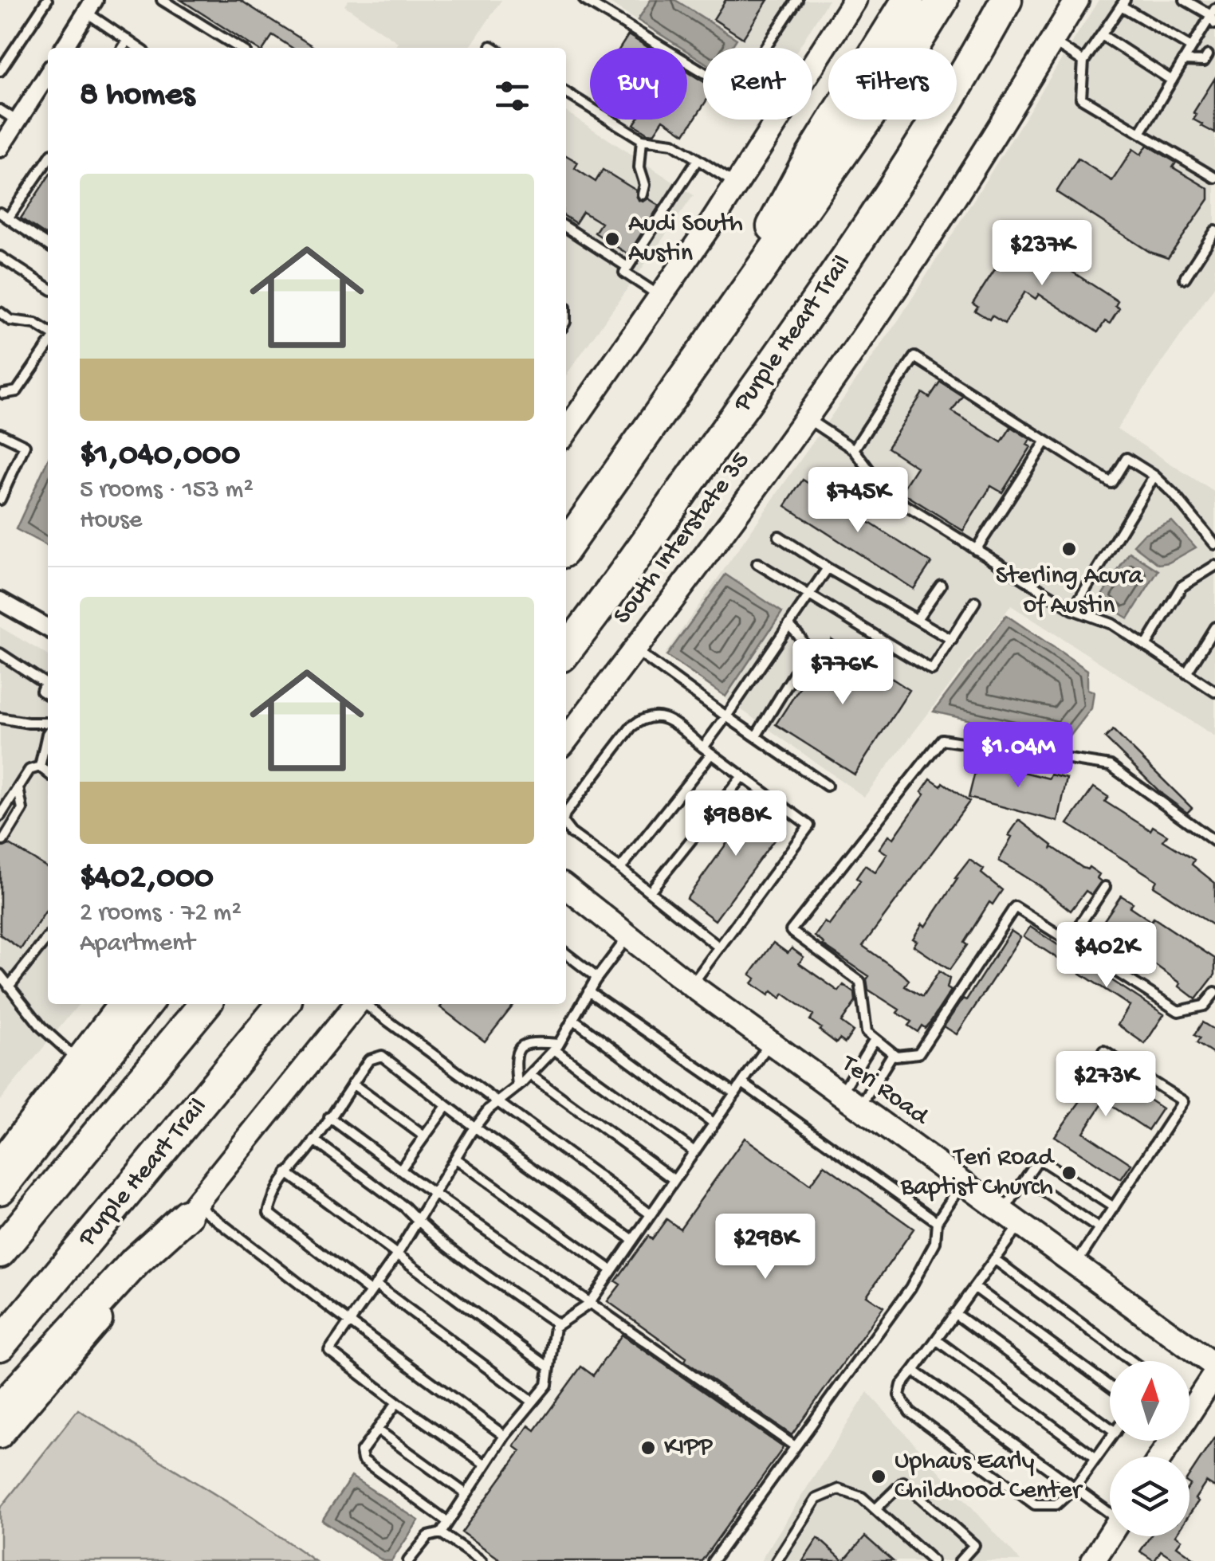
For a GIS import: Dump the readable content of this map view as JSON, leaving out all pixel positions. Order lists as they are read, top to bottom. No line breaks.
{"streets":{"highway":["Purple Heart Trail"],"main road":["South Interstate 35","Teri Road"]},"places":["Audi South Austin","Sterling Acura of Austin","Teri Road Baptist Church","KIPP","Uphaus Early Childhood Center"],"north":"top","page":{"chip":["Buy","Rent","Filters"],"heading":"8 homes","list":[{"name":"$1,040,000","note":"5 rooms · 153 m² · House"},{"name":"$402,000","note":"2 rooms · 72 m² · Apartment"}],"price":["$237K","$745K","$776K","$1.04M","$988K","$402K","$273K","$298K"]}}
